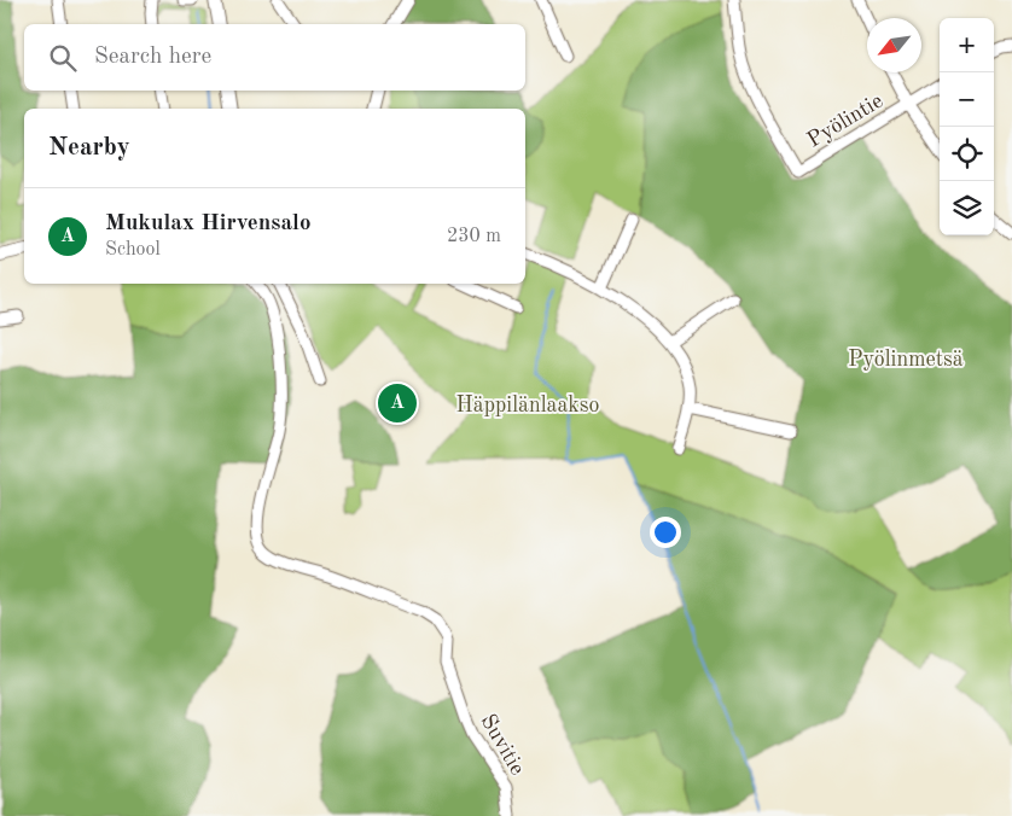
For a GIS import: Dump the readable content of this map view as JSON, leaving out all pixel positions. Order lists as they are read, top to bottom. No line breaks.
{"streets":{"street":["Pyölintie","Suvitie"]},"parks":["Pyölinmetsä","Häppilänlaakso"],"north":"bottom left","page":{"map_buttons":["+","−"],"search":"Search here","heading":"Nearby","list":[{"mark":"A","name":"Mukulax Hirvensalo","note":"School","value":"230 m"}],"pins":"A"}}
